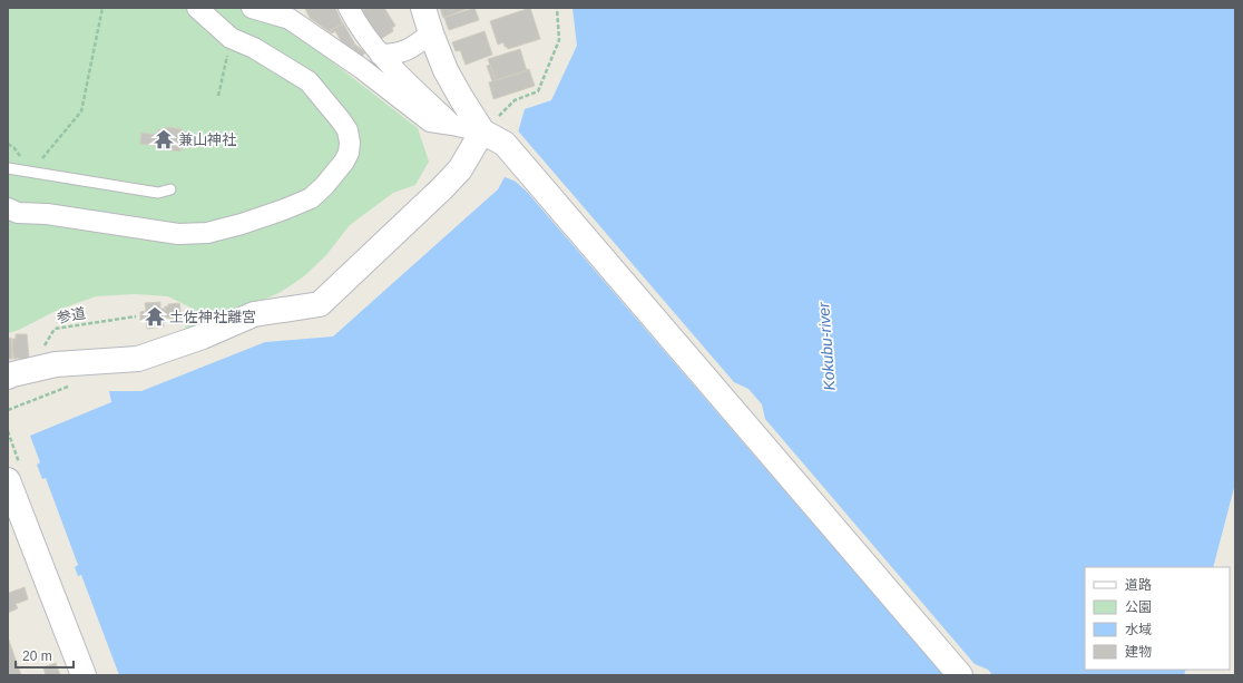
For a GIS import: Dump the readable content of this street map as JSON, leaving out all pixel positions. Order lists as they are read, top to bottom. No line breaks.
{"streets":{"path":["参道"]},"water":["Kokubu-river"],"places":{"temple":["兼山神社","土佐神社離宮"]},"legend":["道路","公園","水域","建物"],"scale_bar":"20 m"}
